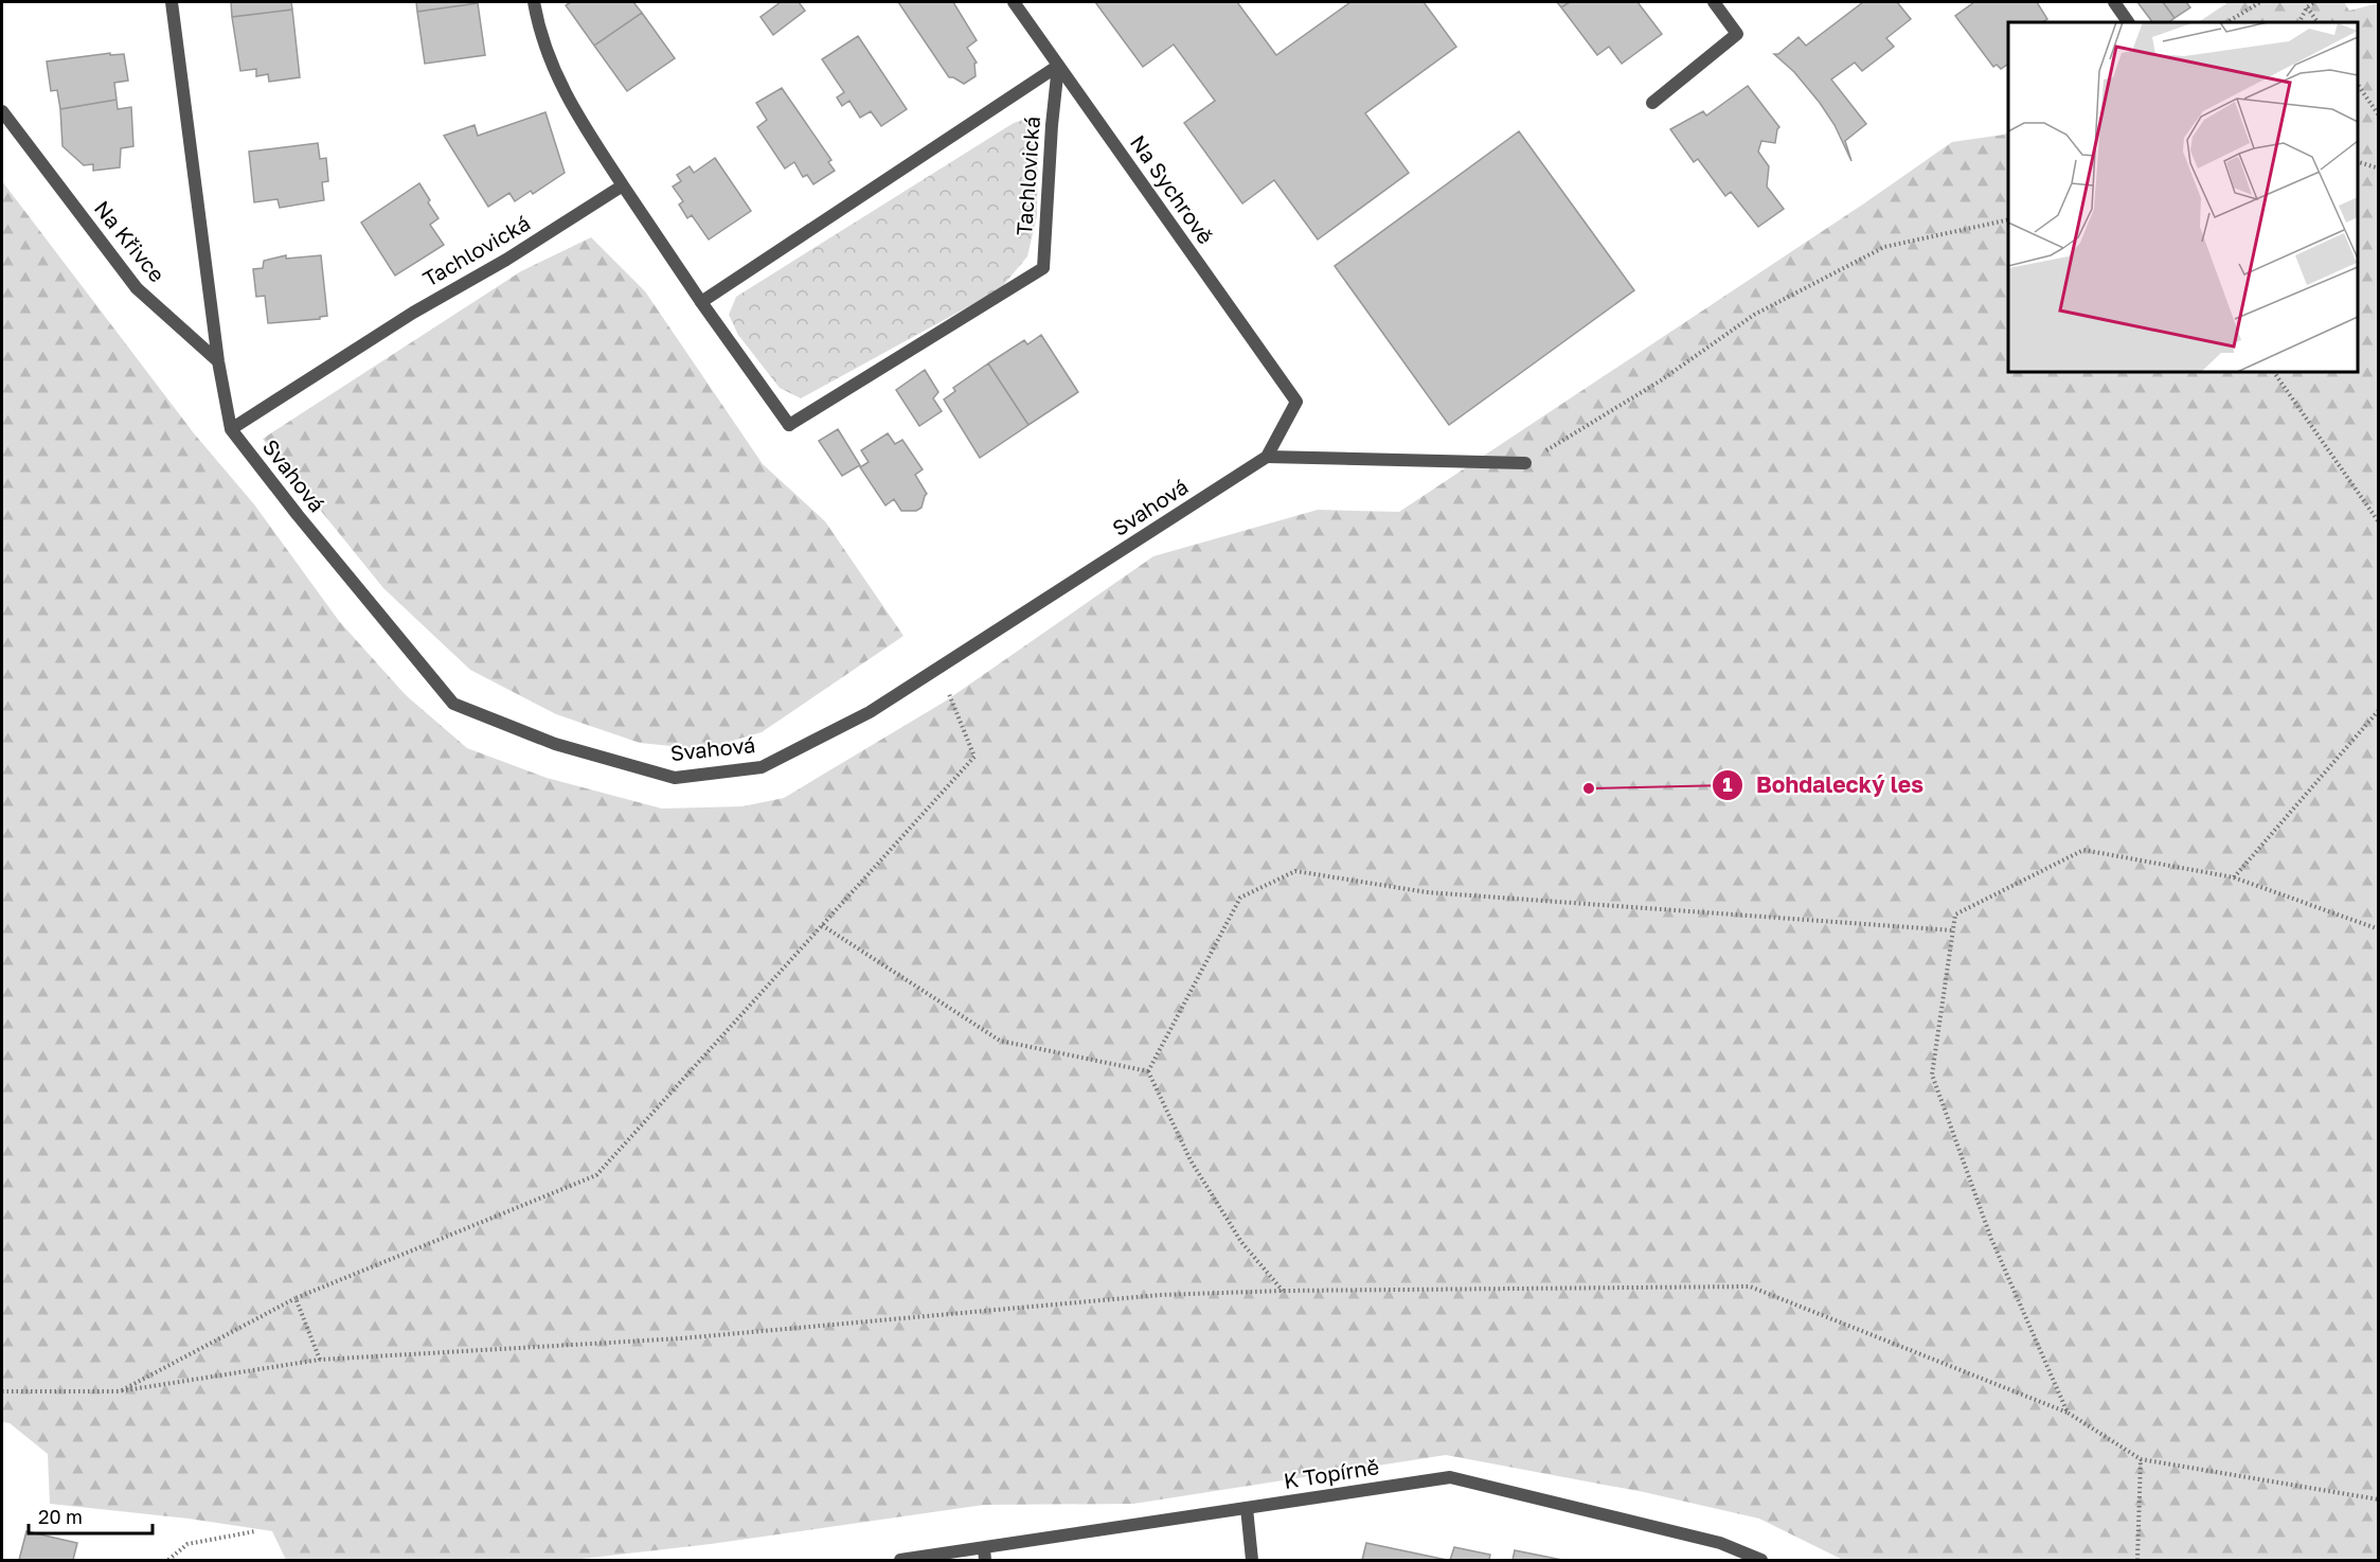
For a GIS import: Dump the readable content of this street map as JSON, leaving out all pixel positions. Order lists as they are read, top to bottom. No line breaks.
{"streets":{"street":["Tachlovická","Na Sychrově","Na Křivce","Svahová","K Topírně"]},"crossings":[["Tachlovická","Na Sychrově"],["Tachlovická","Svahová"],["Na Sychrově","Svahová"]],"places":["Bohdalecký les"],"scale_bar":"20 m"}
